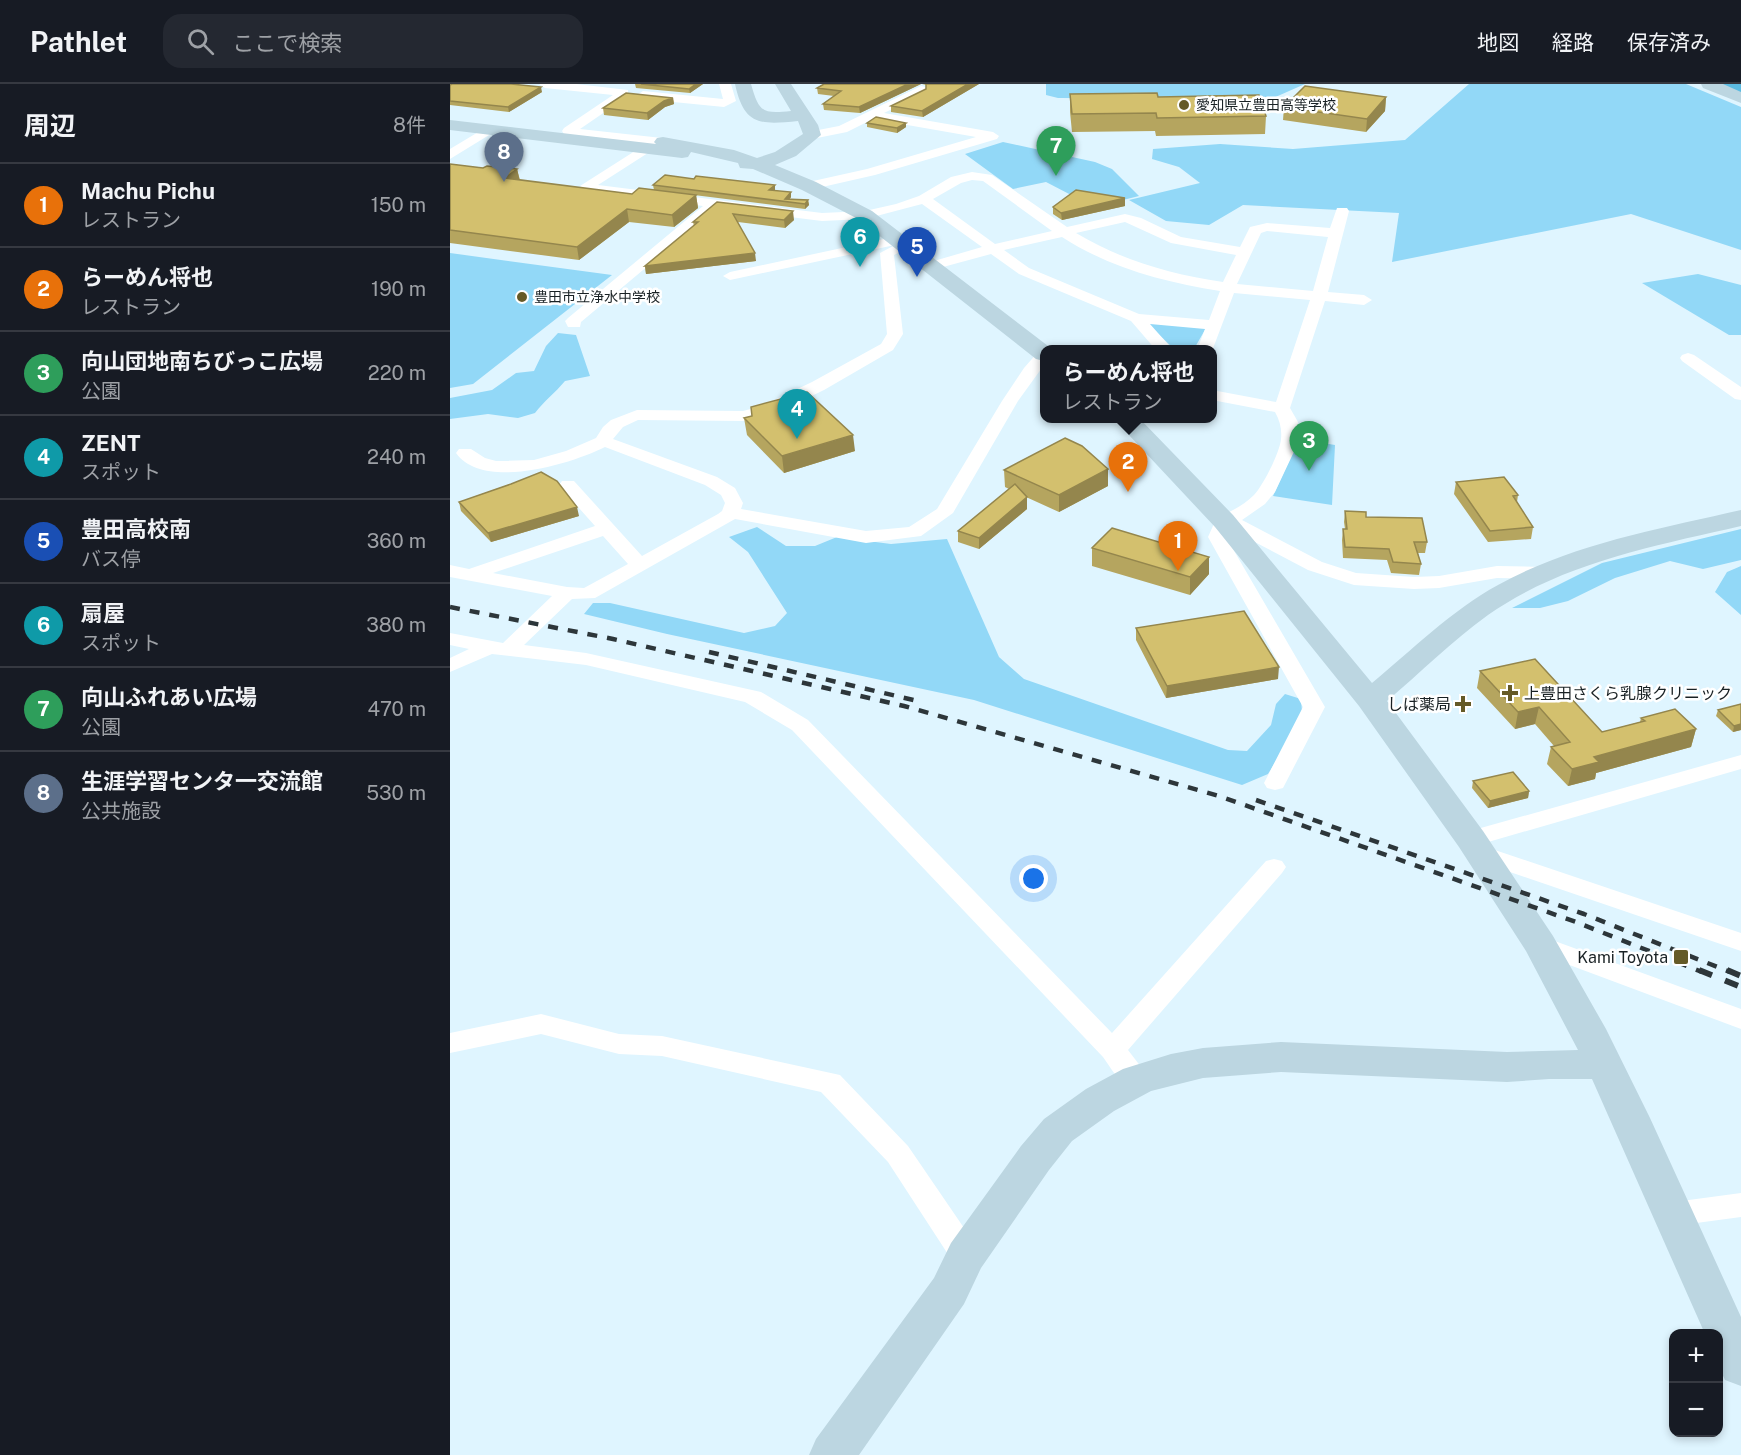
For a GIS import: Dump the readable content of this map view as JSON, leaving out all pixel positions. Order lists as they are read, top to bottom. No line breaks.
{"places":{"other":["愛知県立豊田高等学校","豊田市立浄水中学校"],"health":["上豊田さくら乳腺クリニック","しば薬局"],"transit":["Kami Toyota"]},"page":{"header":"Pathlet","search":"ここで検索","nav":["地図","経路","保存済み"],"heading":["周辺","8件"],"pins":["7","8","6","5","4","3","2","1"],"list":[{"mark":"1","name":"Machu Pichu","note":"レストラン","value":"150 m"},{"mark":"2","name":"らーめん将也","note":"レストラン","value":"190 m"},{"mark":"3","name":"向山団地南ちびっこ広場","note":"公園","value":"220 m"},{"mark":"4","name":"ZENT","note":"スポット","value":"240 m"},{"mark":"5","name":"豊田高校南","note":"バス停","value":"360 m"},{"mark":"6","name":"扇屋","note":"スポット","value":"380 m"},{"mark":"7","name":"向山ふれあい広場","note":"公園","value":"470 m"},{"mark":"8","name":"生涯学習センタ一交流館","note":"公共施設","value":"530 m"}],"popup":["らーめん将也","レストラン"],"map_buttons":["+","−"]}}
